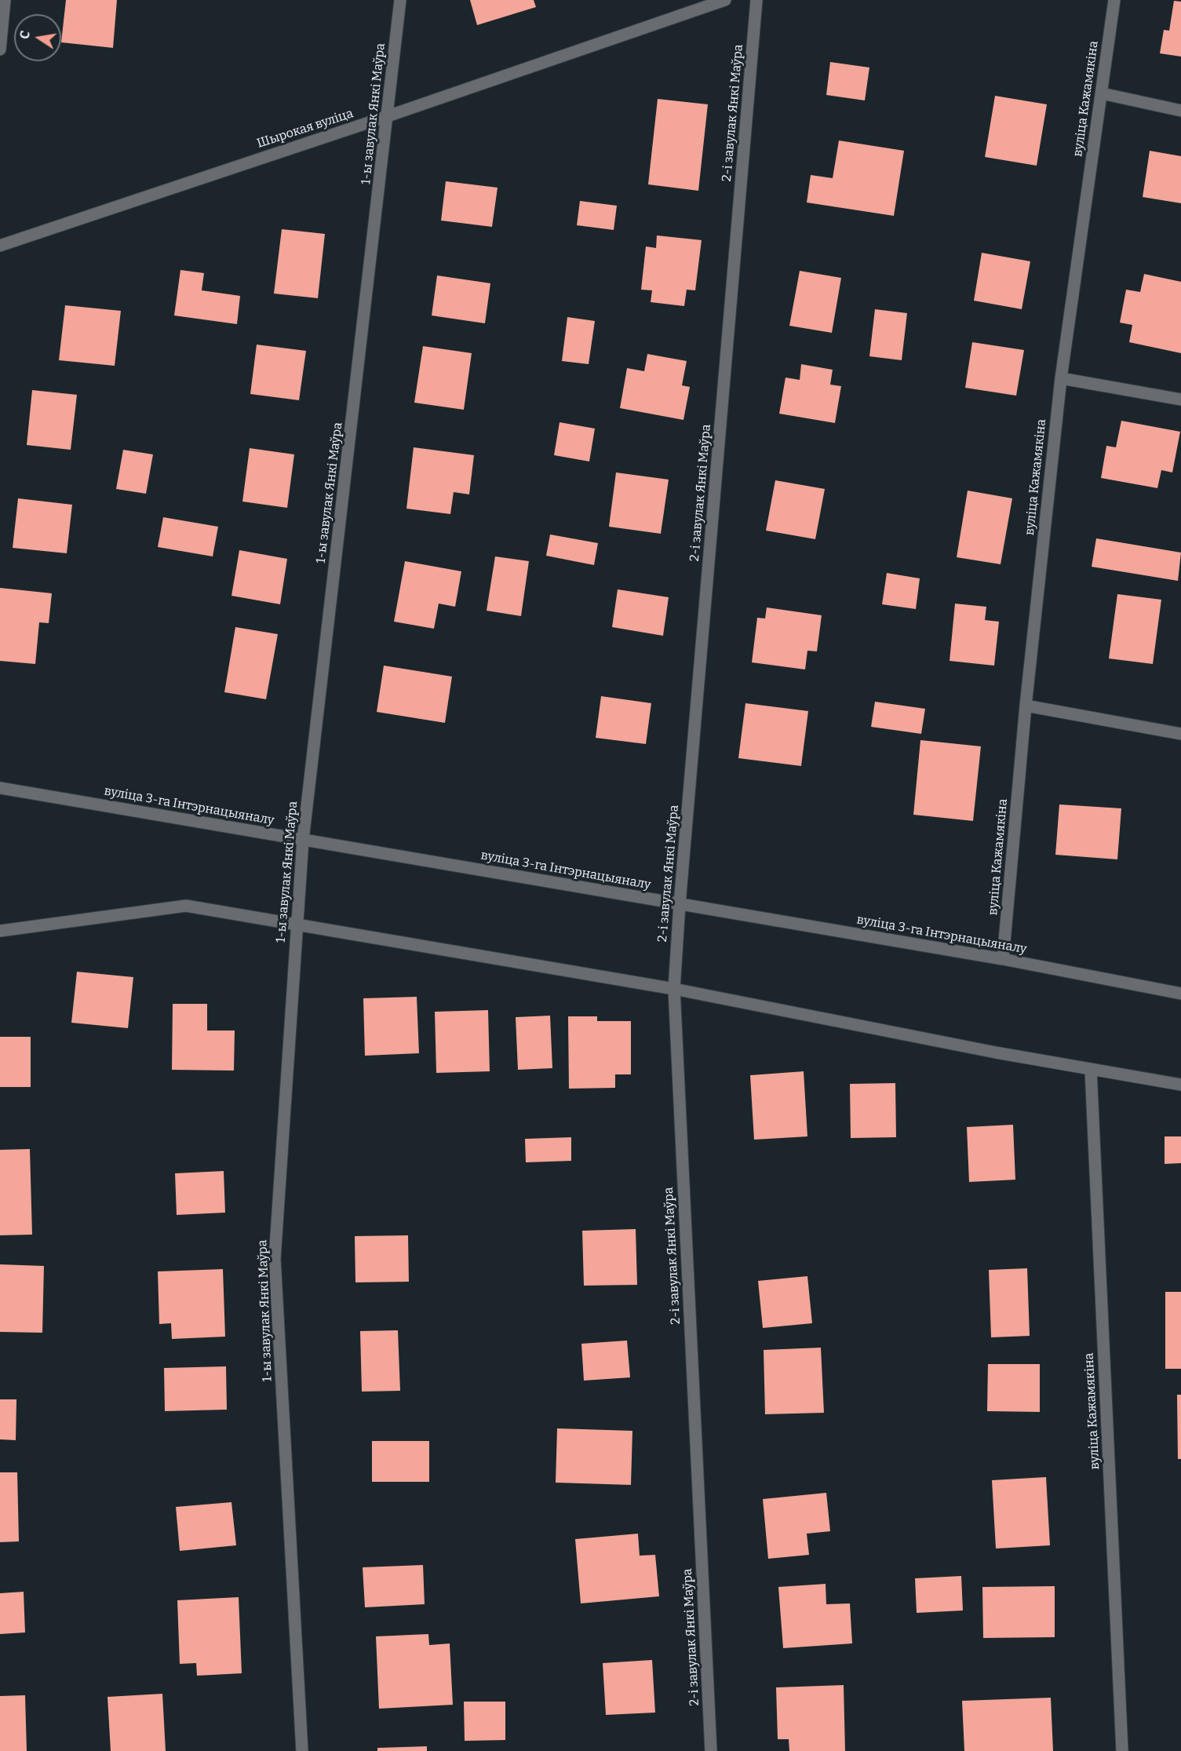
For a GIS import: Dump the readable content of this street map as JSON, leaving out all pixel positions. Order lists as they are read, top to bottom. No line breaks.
{"streets":{"street":["вуліца Кажамякіна","2-і завулак Янкі Маўра","1-ы завулак Янкі Маўра","Шырокая вуліца","вуліца 3-га Інтэрнацыяналу"]},"crossings":[["вуліца Кажамякіна","вуліца 3-га Інтэрнацыяналу"],["2-і завулак Янкі Маўра","вуліца 3-га Інтэрнацыяналу"],["1-ы завулак Янкі Маўра","Шырокая вуліца"],["1-ы завулак Янкі Маўра","вуліца 3-га Інтэрнацыяналу"]],"north":"left"}
